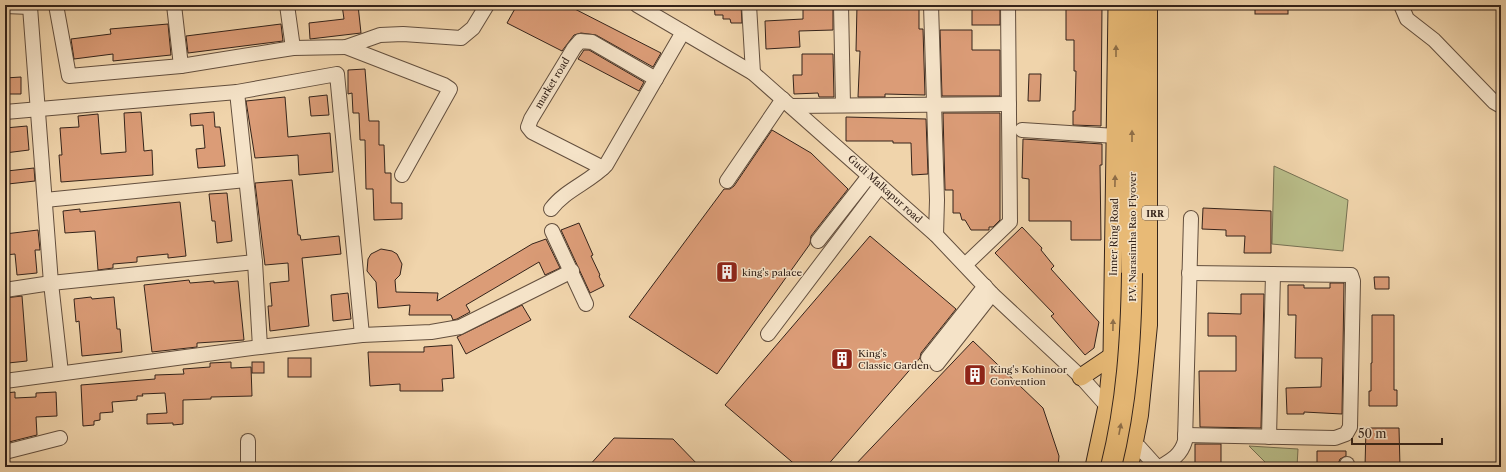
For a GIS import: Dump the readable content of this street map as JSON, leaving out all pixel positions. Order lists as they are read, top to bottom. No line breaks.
{"streets":{"highway":["P.V. Narasimha Rao Flyover"],"main road":["IRR","Inner Ring Road"],"street":["market road","Gudi Malkapur road"]},"crossings":[["Gudi Malkapur road","Inner Ring Road"],["Inner Ring Road","P.V. Narasimha Rao Flyover"]],"places":{"building":["king's palace","King's Classic Garden","King's Kohinoor Convention"]},"scale_bar":"50 m"}
